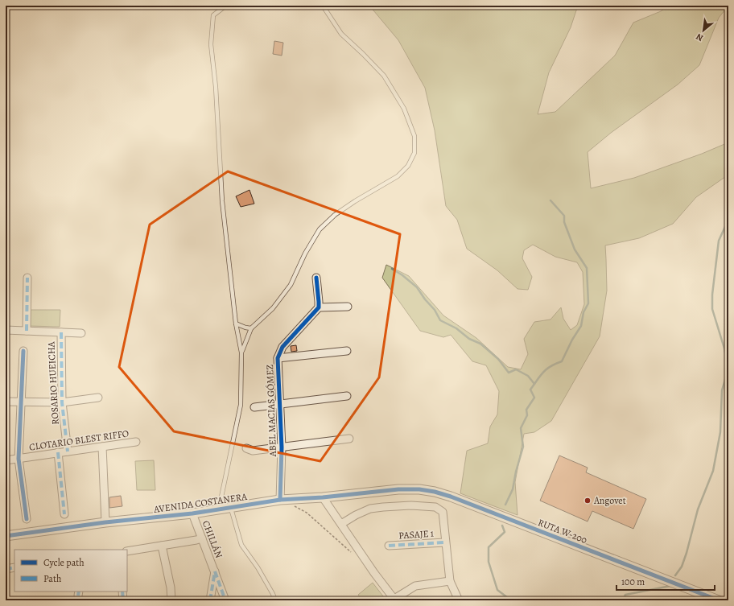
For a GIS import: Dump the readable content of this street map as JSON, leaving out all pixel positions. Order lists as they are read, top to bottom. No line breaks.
{"streets":{"street":["ROSARIO HUEICHA","ABEL MACIAS GÓMEZ","CLOTARIO BLEST RIFFO","AVENIDA COSTANERA","RUTA W-200","PASAJE 1","CHILLÁN"]},"crossings":[["ROSARIO HUEICHA","CLOTARIO BLEST RIFFO"],["ABEL MACIAS GÓMEZ","AVENIDA COSTANERA"],["AVENIDA COSTANERA","RUTA W-200"],["AVENIDA COSTANERA","CHILLÁN"]],"places":["Angovet"],"legend":["Cycle path","Path"],"scale_bar":"100 m","north":"bottom left"}
